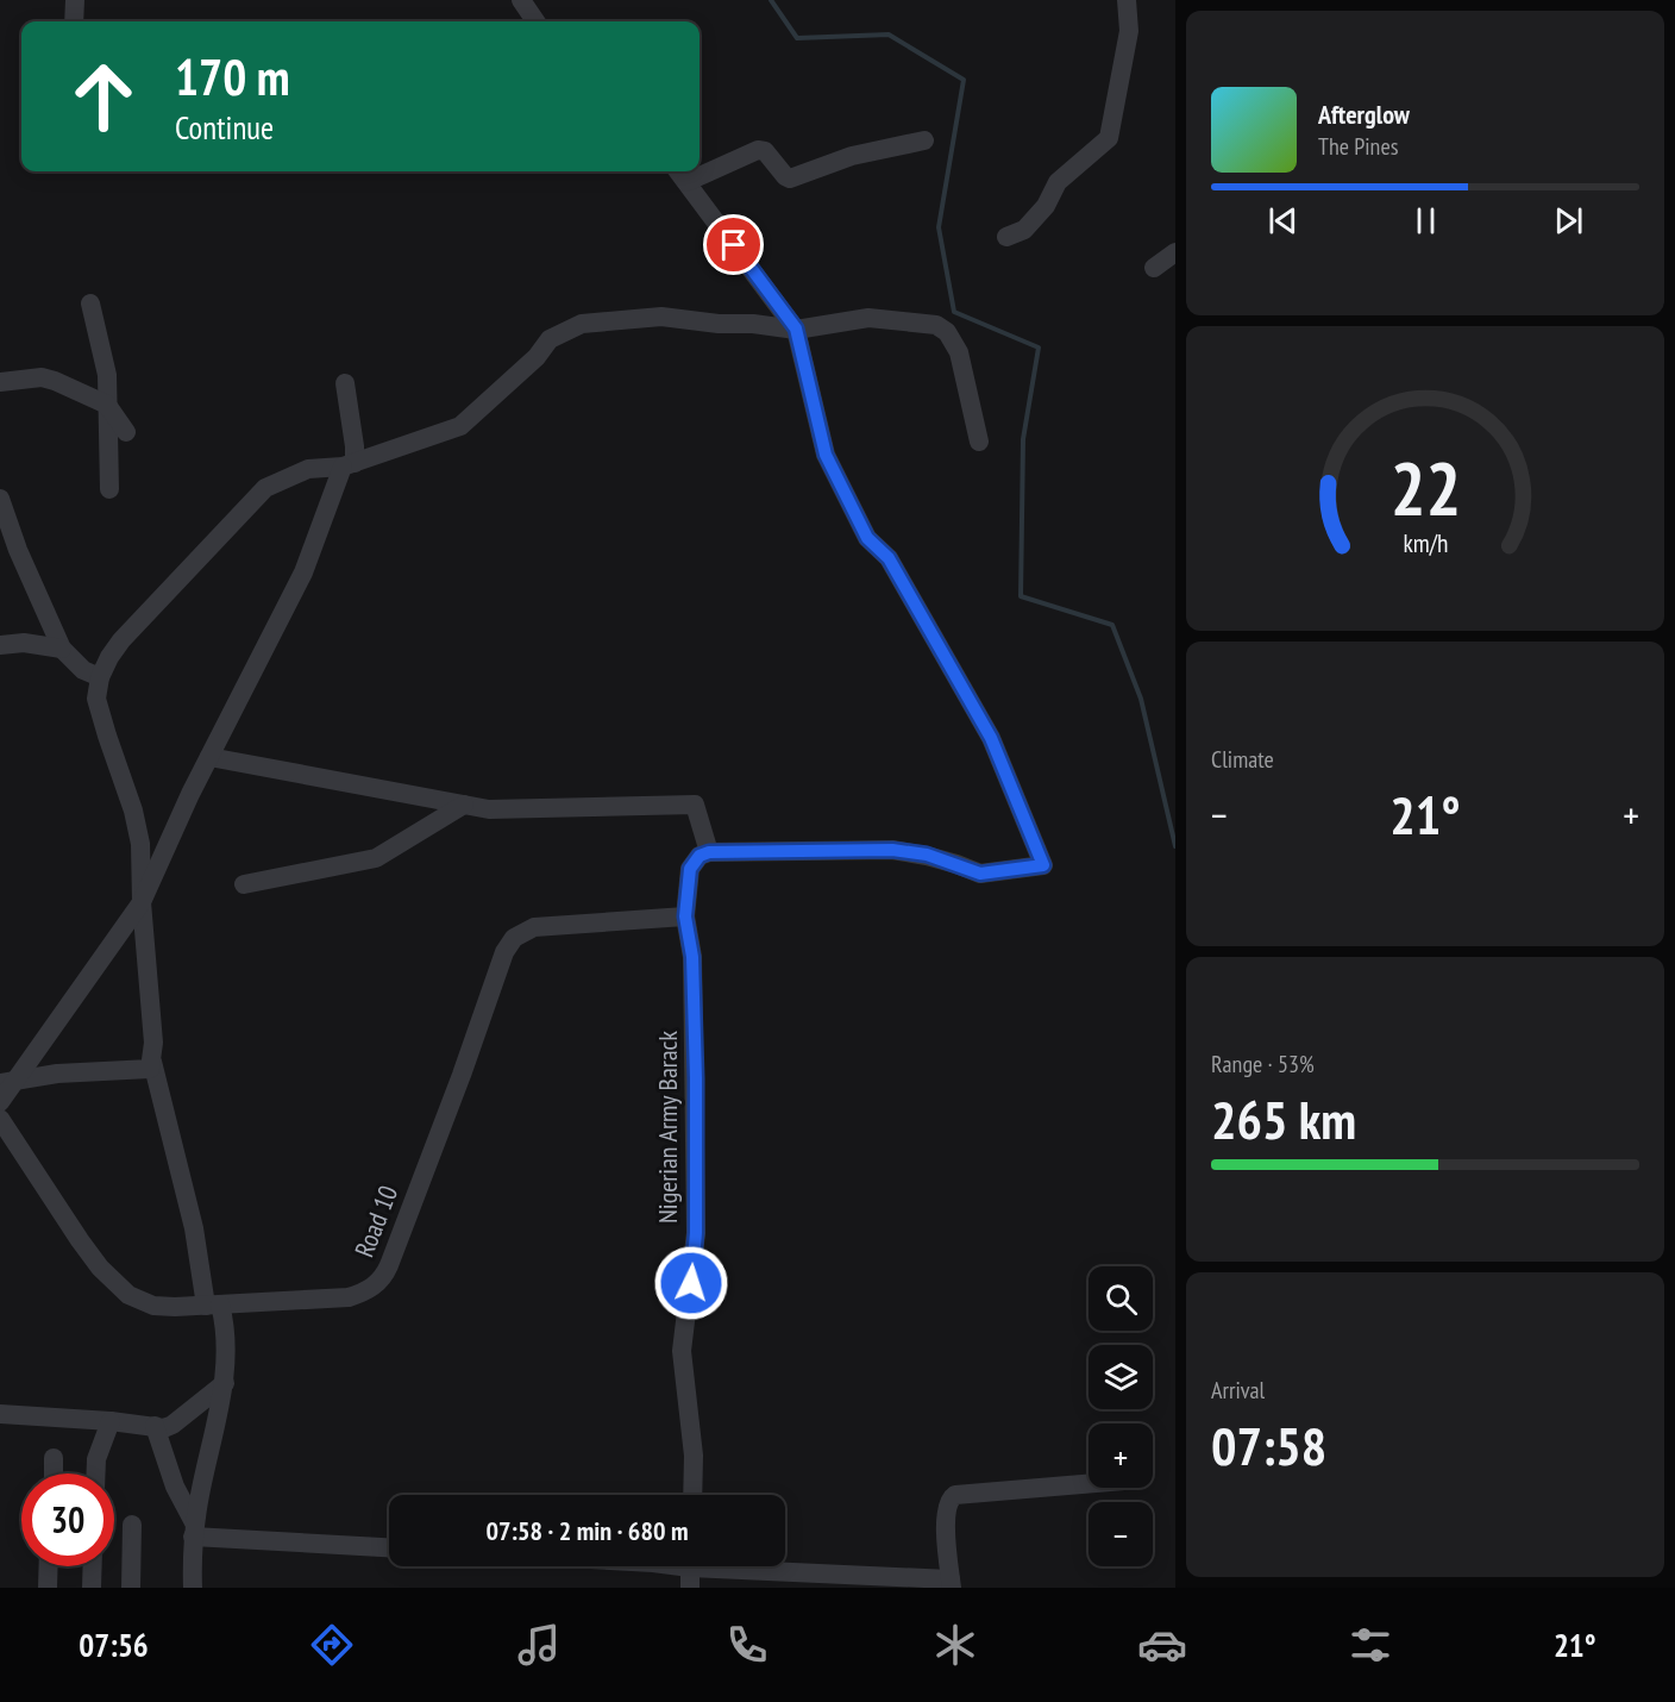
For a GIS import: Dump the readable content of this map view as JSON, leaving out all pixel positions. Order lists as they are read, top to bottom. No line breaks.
{"streets":{"street":["Nigerian Army Barack","Road 10"]},"crossings":[["Nigerian Army Barack","Road 10"]],"page":{"turn":["170 m","Continue"],"song":["Afterglow","The Pines"],"tile":["Climate",["Range · 53%","265 km"],["Arrival","07:58"]],"heat":["−","21°","+"],"map_buttons":["+","−"],"limit":"30","trip":"07:58 · 2 min · 680 m","tabs":["07:56","21°"],"gauge":["22","km/h"]}}
